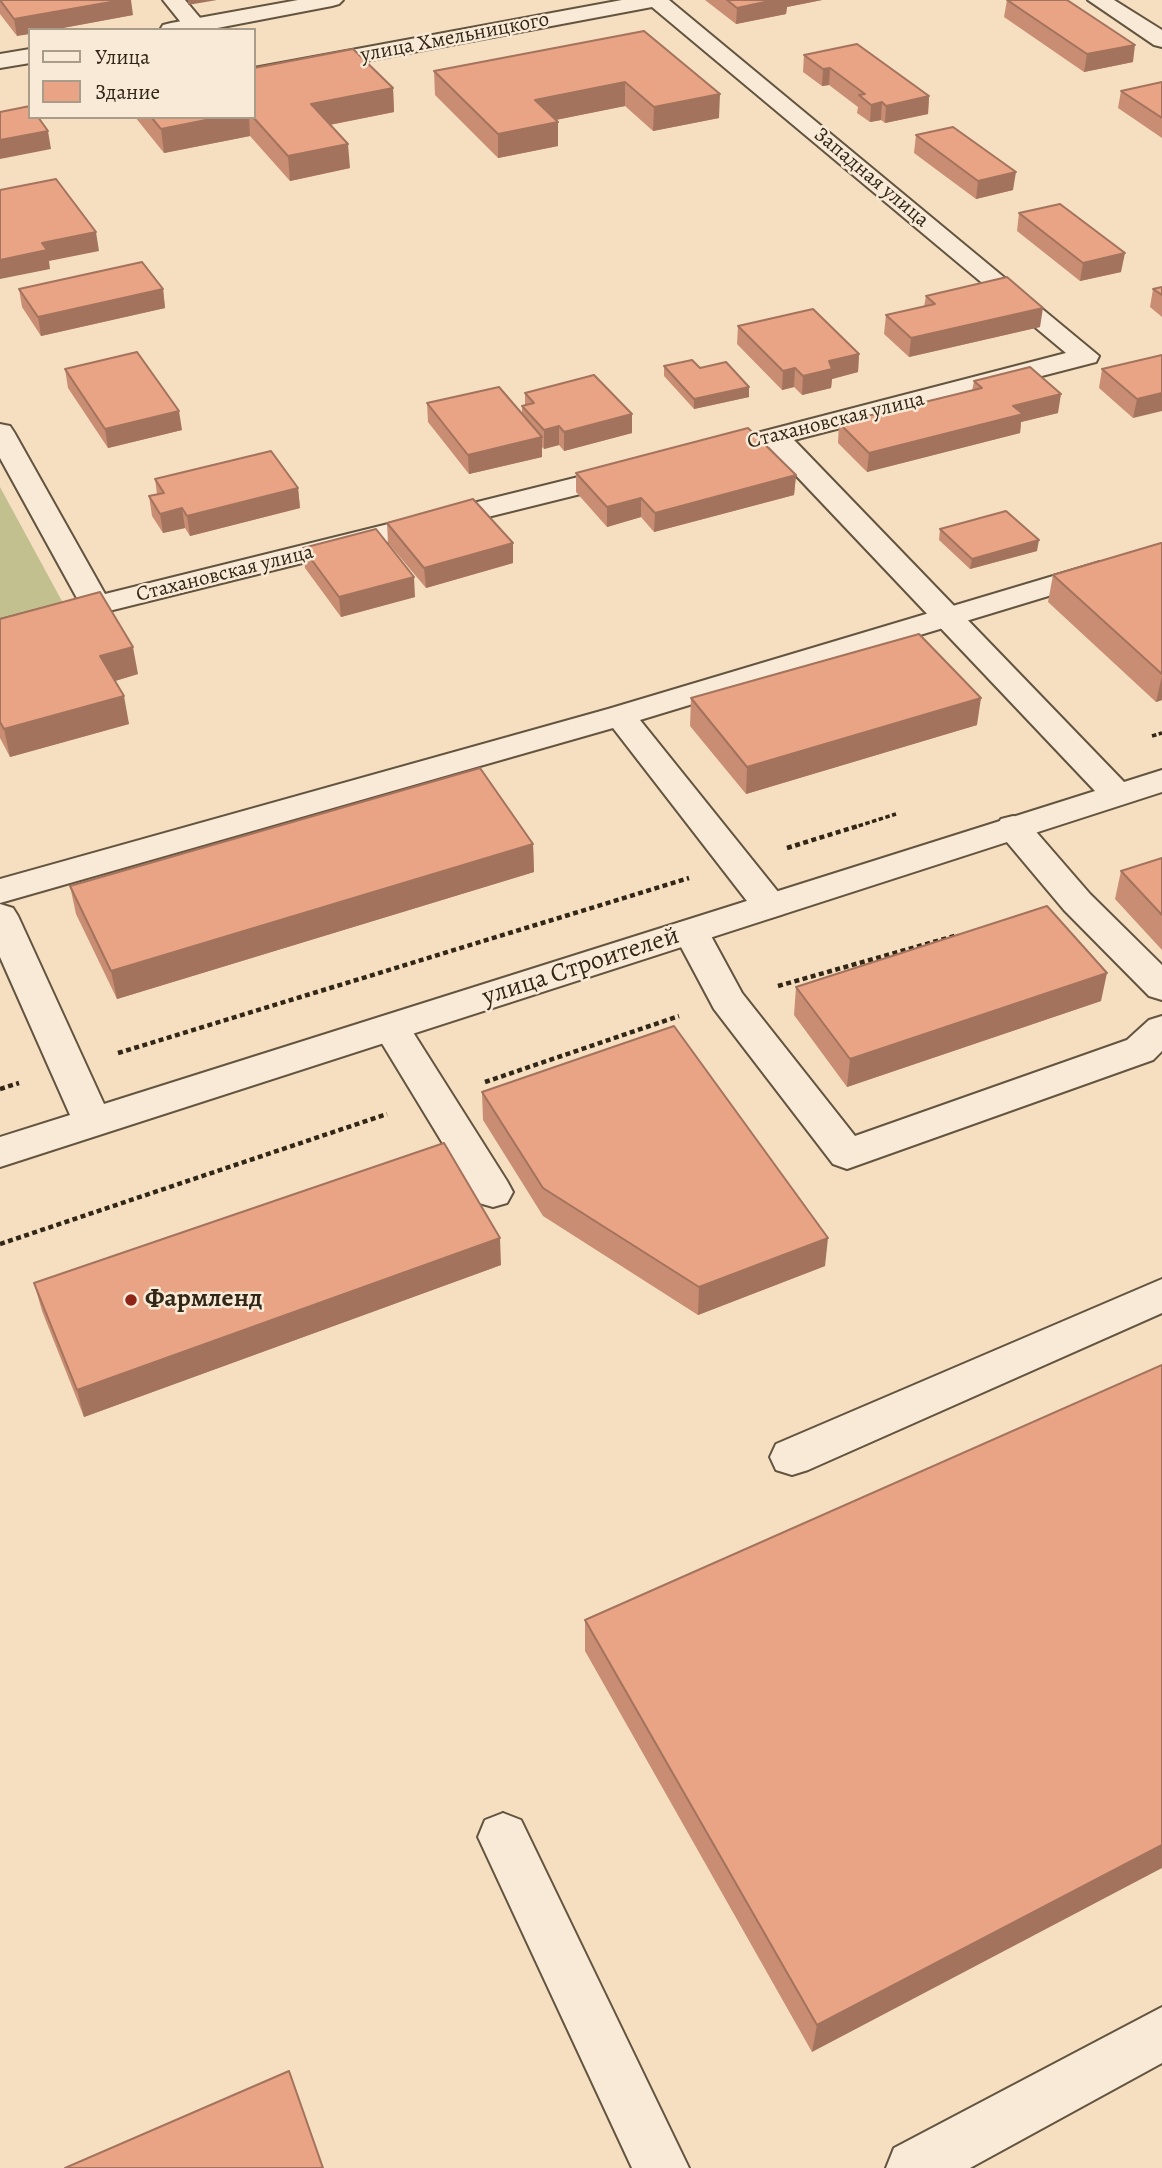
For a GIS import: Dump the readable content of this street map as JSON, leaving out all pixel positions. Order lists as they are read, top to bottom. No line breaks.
{"streets":{"street":["улица Хмельницкого","Западная улица","Стахановская улица","улица Строителей"]},"crossings":[["улица Хмельницкого","Западная улица"],["Западная улица","Стахановская улица"]],"places":["Фармленд"],"legend":["Улица","Здание"]}
